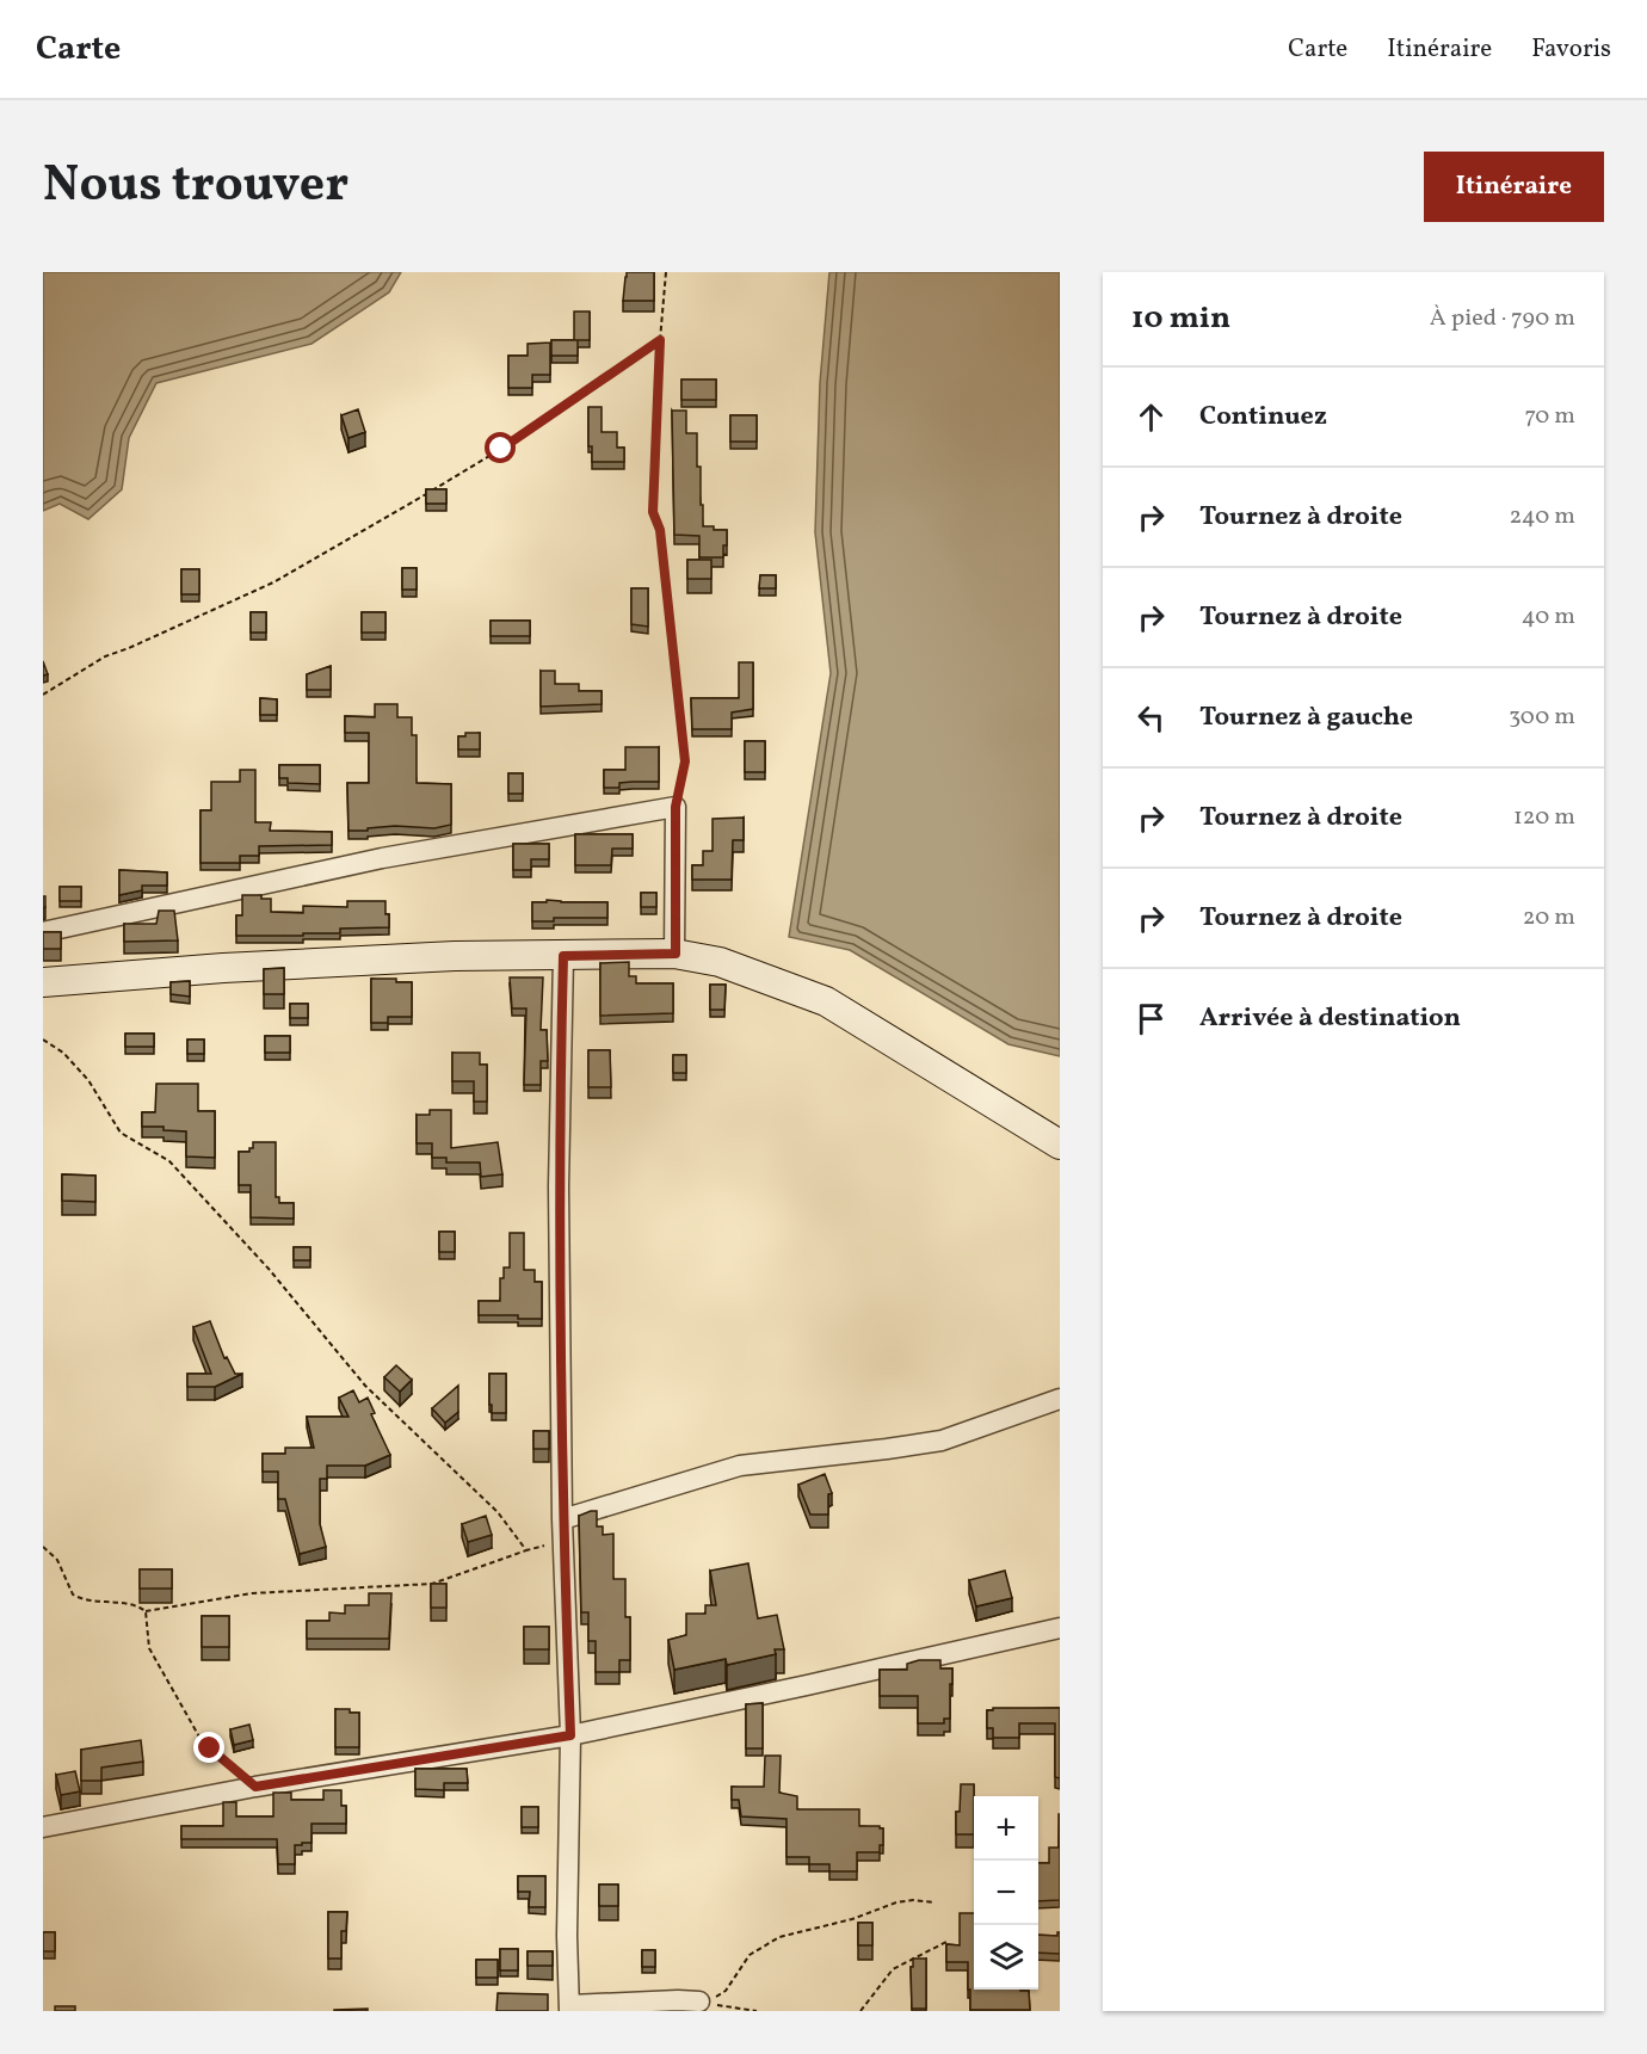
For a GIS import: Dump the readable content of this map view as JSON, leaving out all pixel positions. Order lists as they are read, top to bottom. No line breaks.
{"page":{"header":"Carte","nav":["Carte","Itinéraire","Favoris"],"title":"Nous trouver","buttons":"Itinéraire","heading":["10 min","À pied · 790 m"],"list":[["Continuez","70 m"],["Tournez à droite","240 m"],["Tournez à droite","40 m"],["Tournez à gauche","300 m"],["Tournez à droite","120 m"],["Tournez à droite","20 m"],"Arrivée à destination"],"map_buttons":["+","−"]}}
